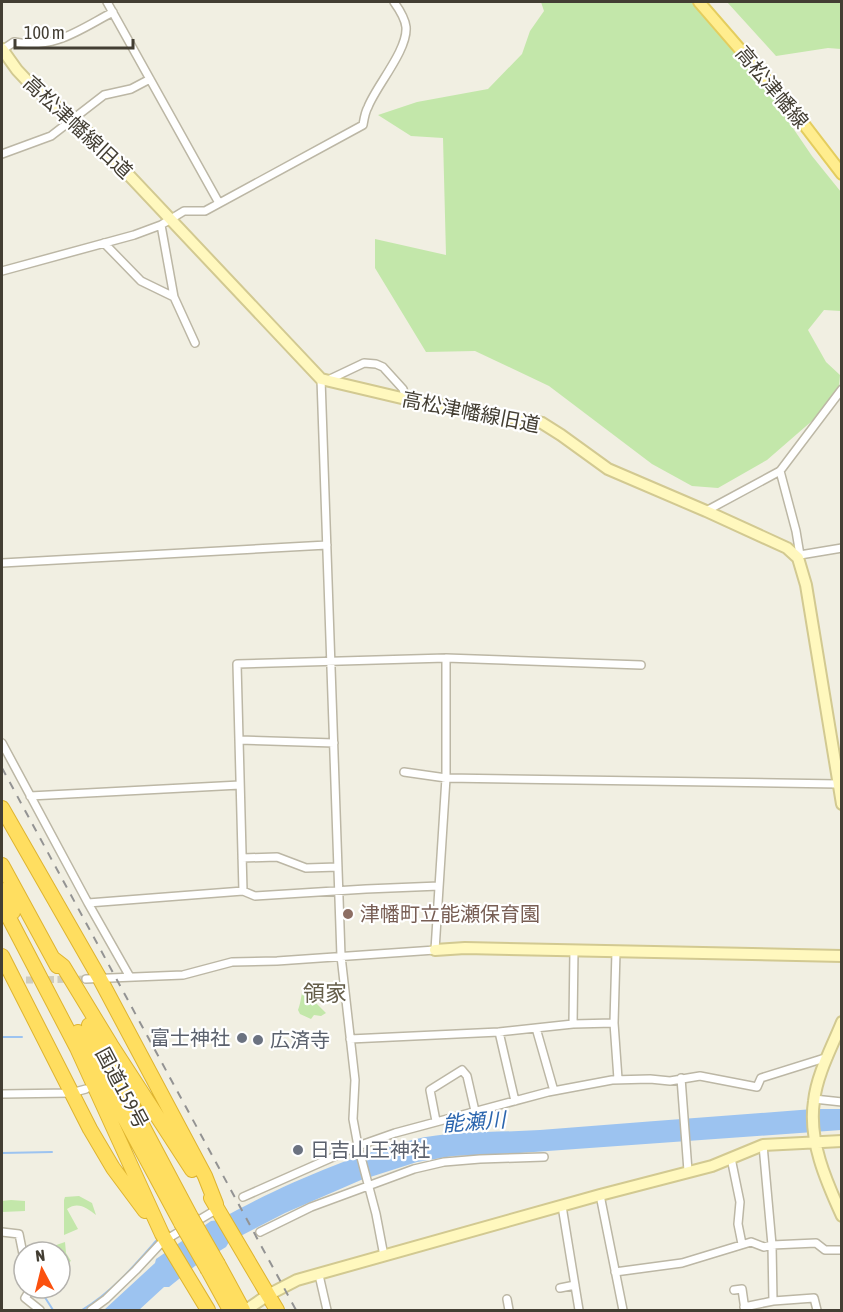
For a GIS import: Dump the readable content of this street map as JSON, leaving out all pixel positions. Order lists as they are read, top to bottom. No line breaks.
{"streets":{"highway":["国道159号"],"main road":["高松津幡線"],"street":["高松津幡線旧道"]},"districts":["領家"],"water":["能瀬川"],"places":["津幡町立能瀬保育園","富士神社","広済寺","日吉山王神社"],"scale_bar":"100 m","north":"top"}
